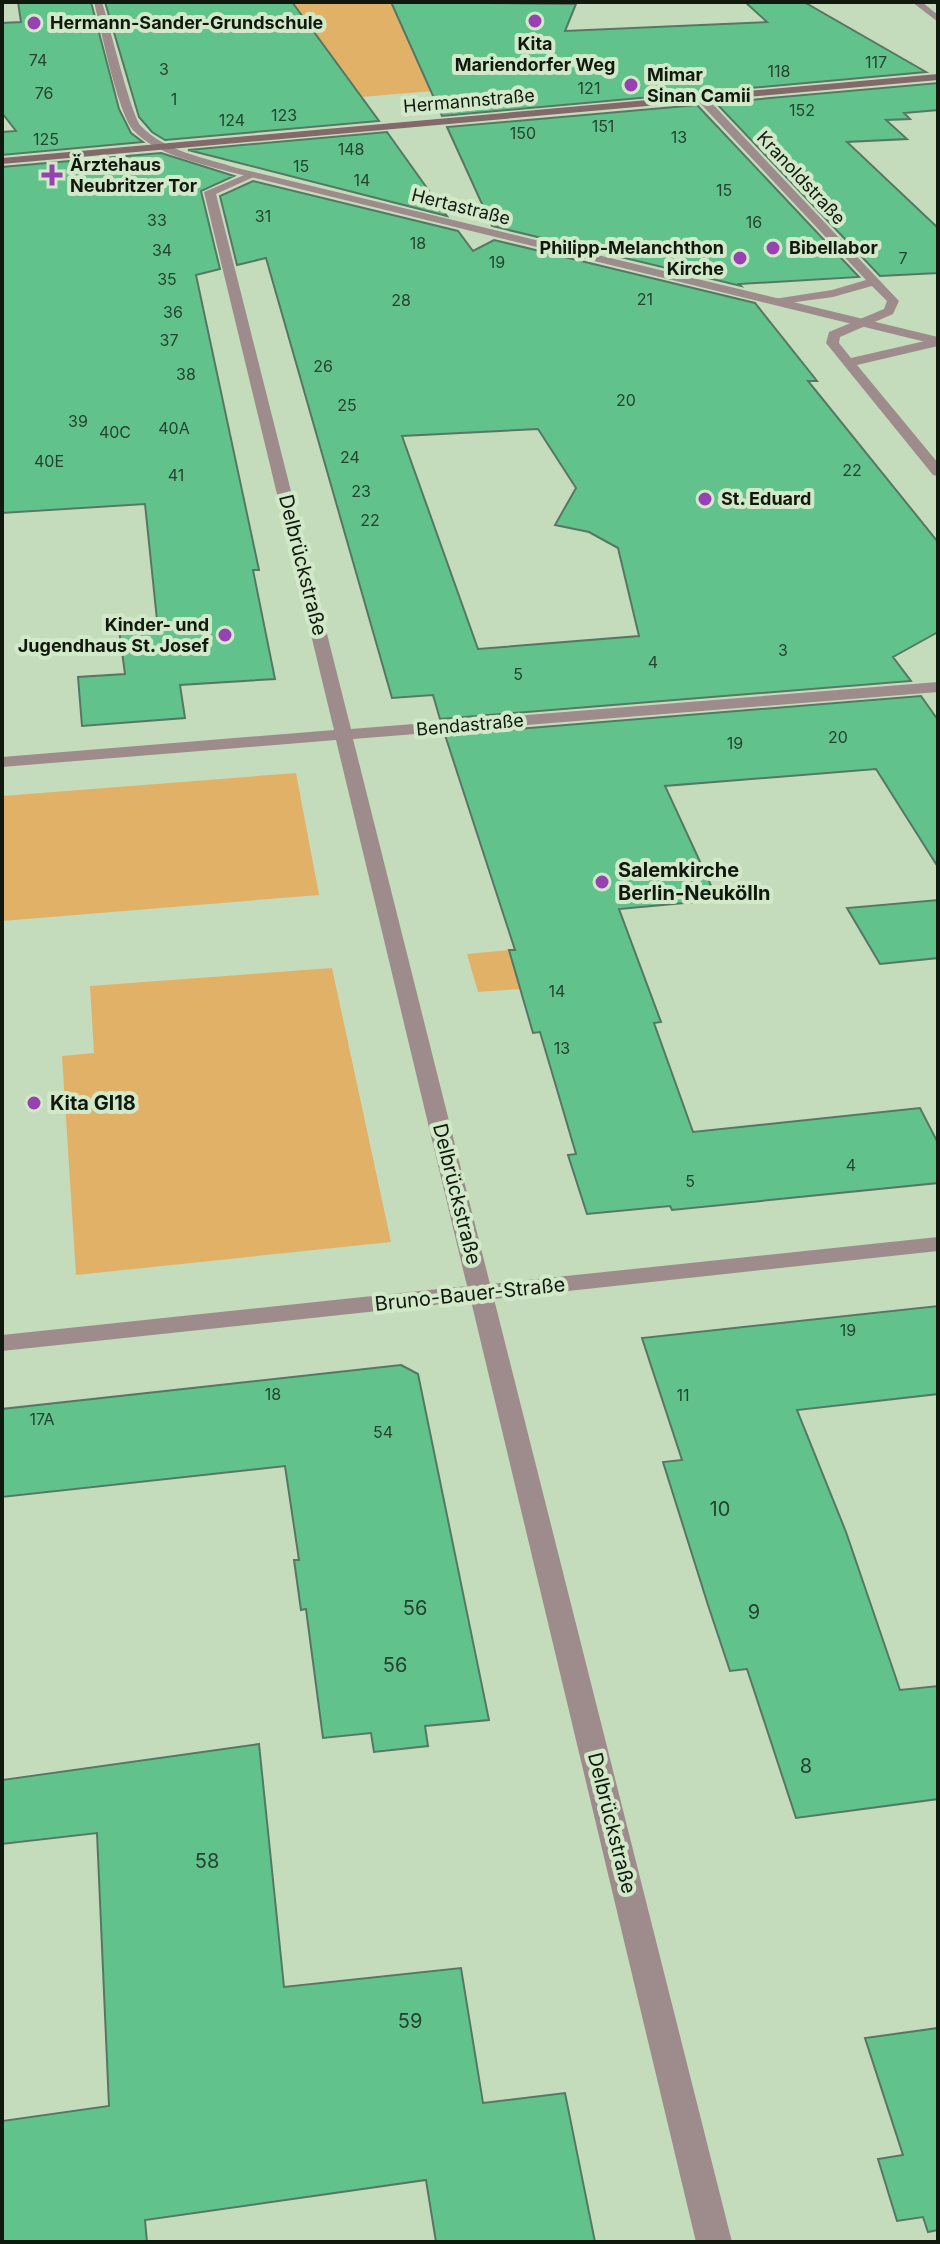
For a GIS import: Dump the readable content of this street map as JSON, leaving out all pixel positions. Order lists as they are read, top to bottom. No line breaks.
{"streets":{"main road":["Hermannstraße"],"street":["Kranoldstraße","Hertastraße","Delbrückstraße","Bendastraße","Bruno-Bauer-Straße"]},"crossings":[["Hermannstraße","Kranoldstraße"],["Hermannstraße","Hertastraße"],["Kranoldstraße","Hertastraße"],["Hertastraße","Delbrückstraße"],["Delbrückstraße","Bendastraße"],["Delbrückstraße","Bruno-Bauer-Straße"]],"places":{"other":["Kita Mariendorfer Weg","Hermann-Sander-Grundschule","Mimar Sinan Camii","Bibellabor","Philipp-Melanchthon Kirche","St. Eduard","Kinder- und Jugendhaus St. Josef","Salemkirche Berlin-Neukölln","Kita Gl18"],"health":["Ärztehaus Neubritzer Tor"]},"house_numbers":["74","117","3","118","121","76","1","152","123","124","151","150","13","125","148","15","14","15","31","33","16","18","34","7","19","35","21","28","36","37","26","38","20","25","39","40A","40C","24","40E","22","41","23","22","3","4","5","20","19","14","13","4","5","19","18","11","17A","54","10","56","9","56","8","58","59"]}
